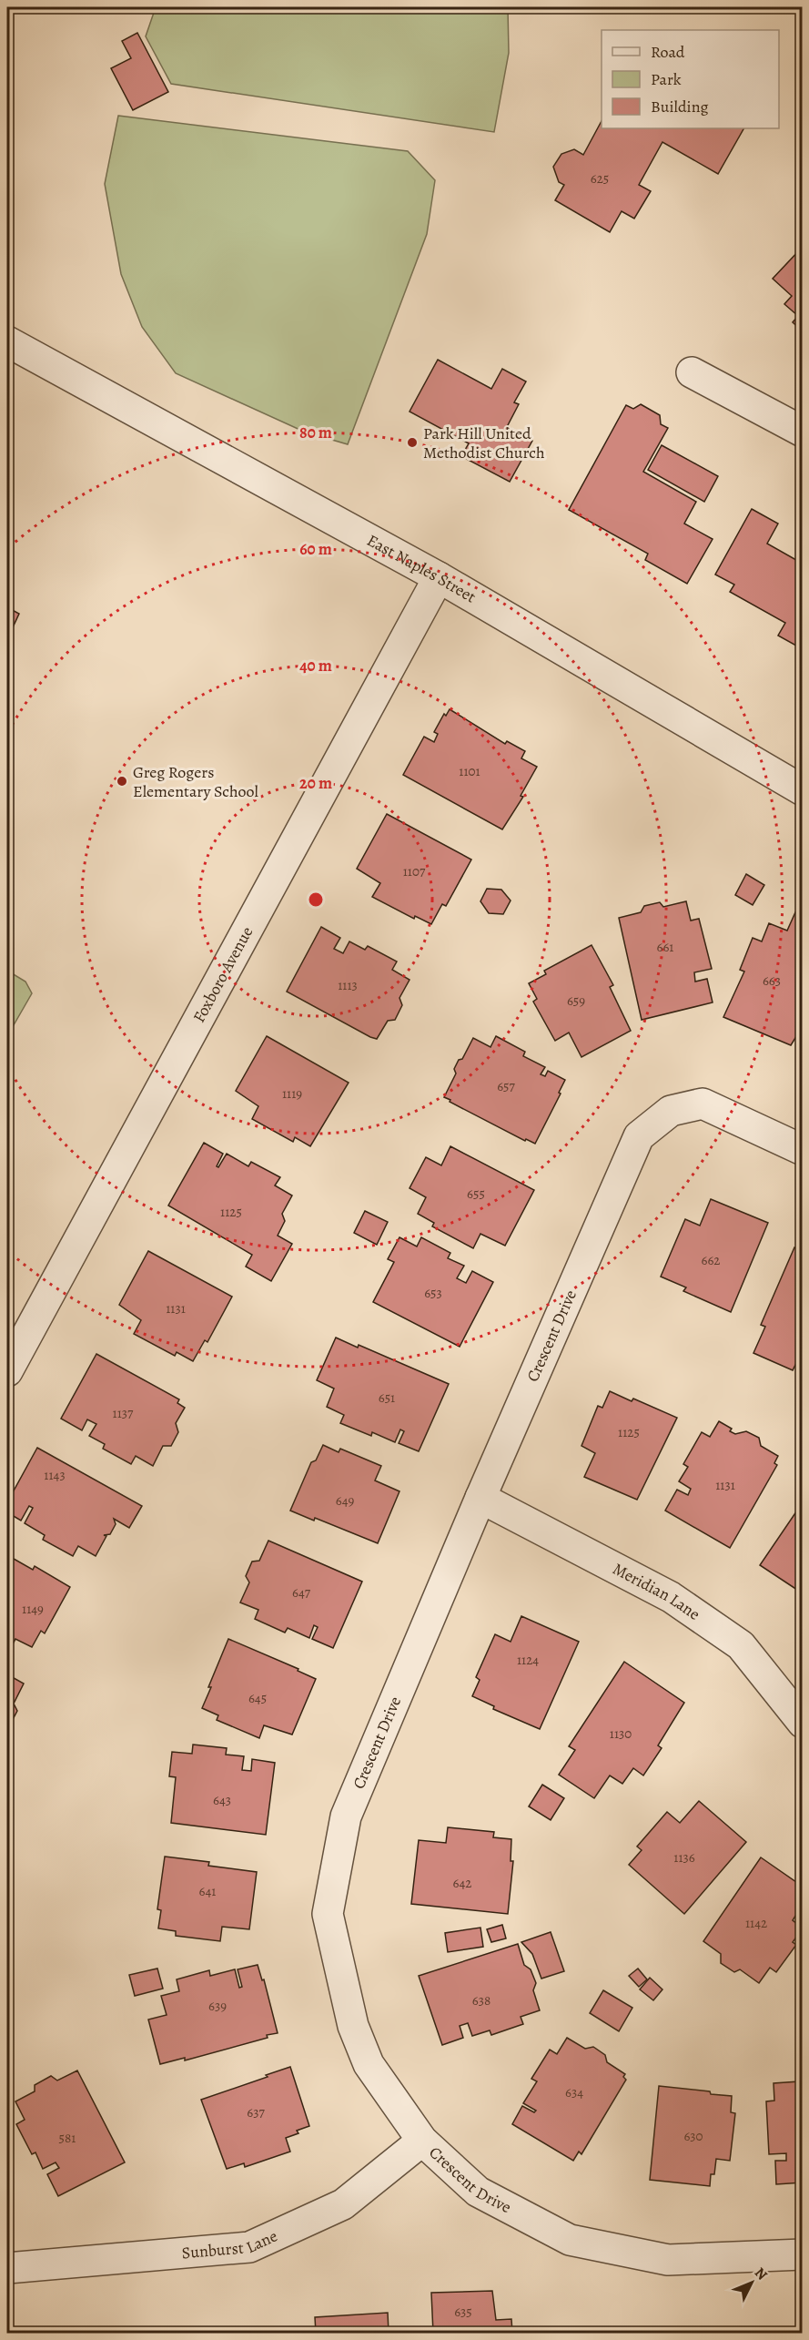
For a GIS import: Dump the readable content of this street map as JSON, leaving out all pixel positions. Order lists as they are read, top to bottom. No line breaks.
{"streets":{"street":["East Naples Street","Foxboro Avenue","Crescent Drive","Meridian Lane","Sunburst Lane"]},"crossings":[["East Naples Street","Foxboro Avenue"],["Crescent Drive","Meridian Lane"],["Crescent Drive","Sunburst Lane"]],"places":["Park Hill United Methodist Church","Greg Rogers Elementary School"],"house_numbers":["625","1101","1107","661","663","1113","659","657","1119","655","1125","662","653","1131","651","1137","1125","1143","1131","649","647","1149","1124","645","1130","643","1136","642","641","1142","638","639","634","637","630","581","635"],"legend":["Road","Park","Building"],"north":"top right","rings":["80 m","60 m","40 m","20 m"]}
